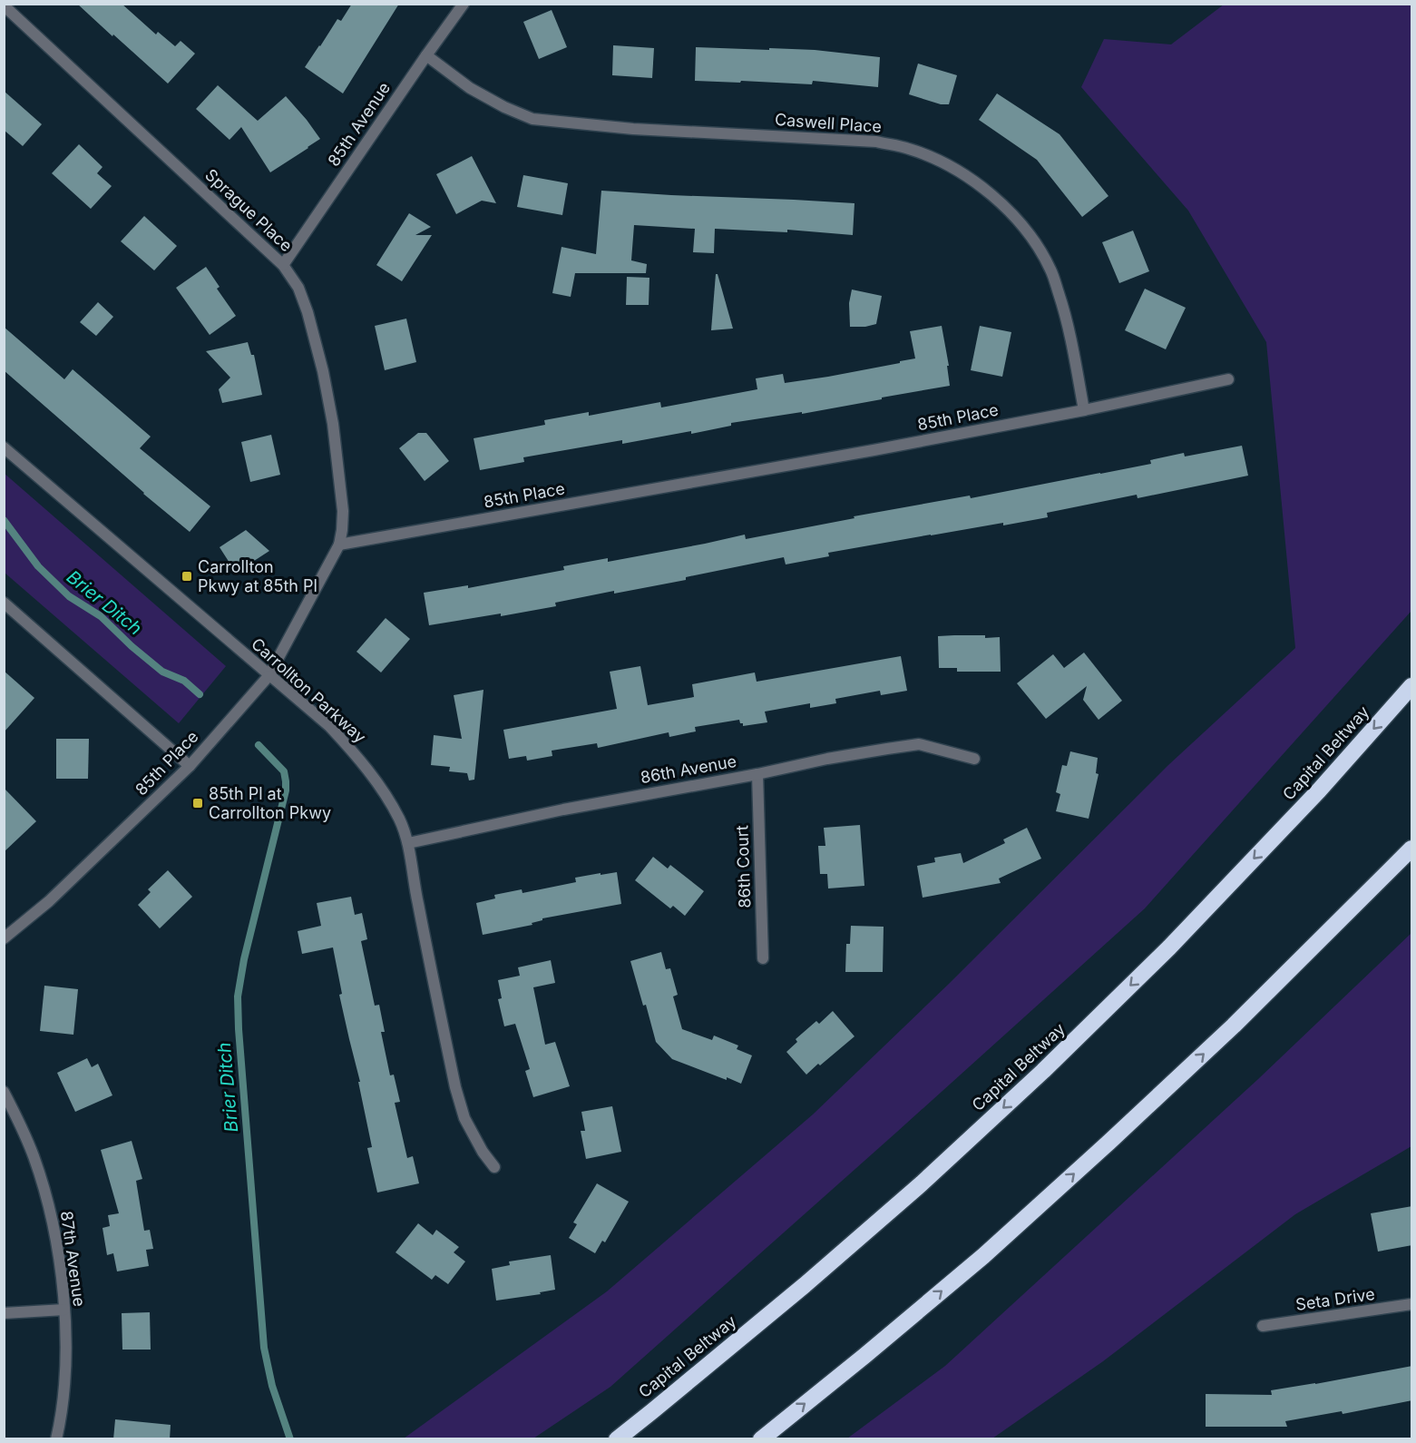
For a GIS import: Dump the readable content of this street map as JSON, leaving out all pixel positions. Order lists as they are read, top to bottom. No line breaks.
{"streets":{"highway":["Capital Beltway"],"street":["Caswell Place","85th Avenue","Sprague Place","85th Place","Carrollton Parkway","86th Avenue","86th Court","87th Avenue","Seta Drive"]},"crossings":[["Caswell Place","85th Avenue"],["Caswell Place","85th Place"],["85th Avenue","Sprague Place"],["Sprague Place","85th Place"],["85th Place","Carrollton Parkway"],["Carrollton Parkway","86th Avenue"],["86th Avenue","86th Court"]],"water":["Brier Ditch"],"places":{"transit":["Carrollton Pkwy at 85th Pl","85th Pl at Carrollton Pkwy"]}}
